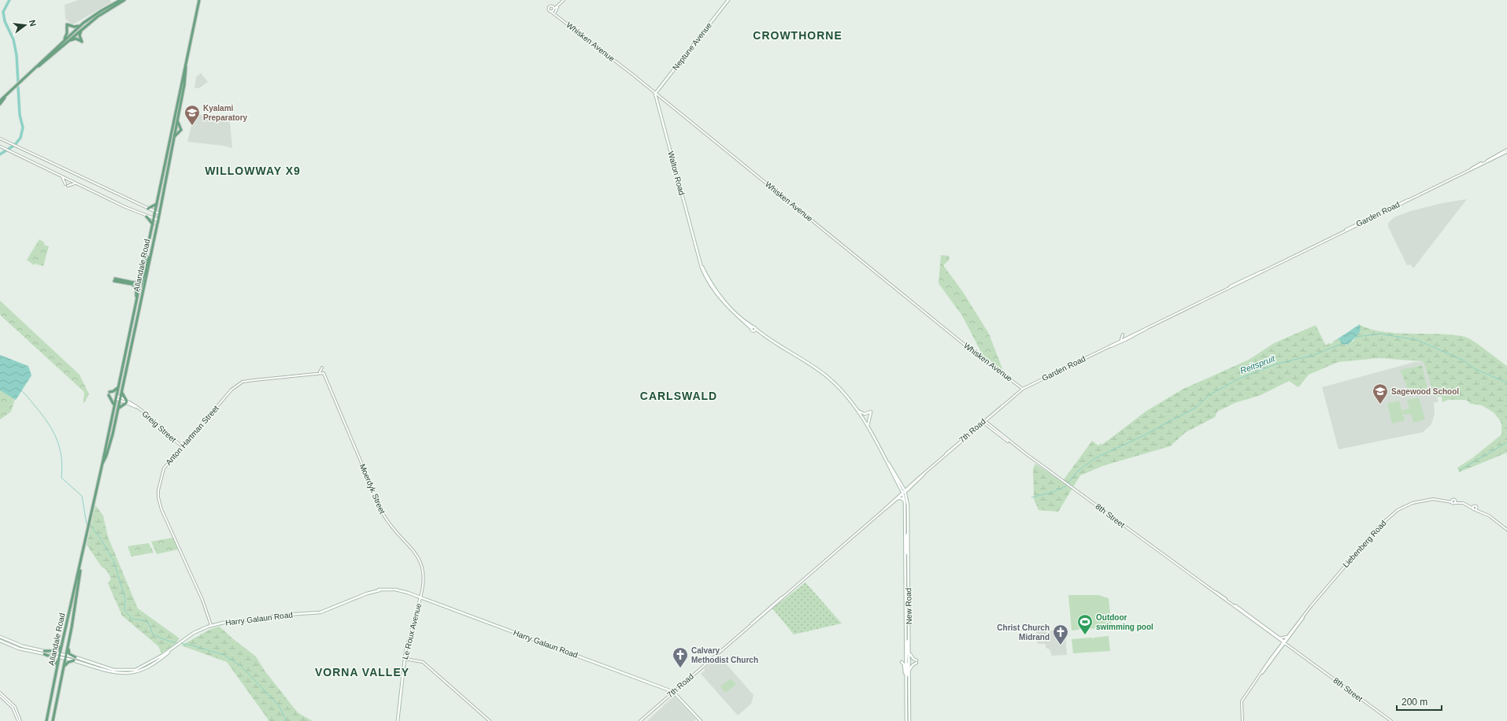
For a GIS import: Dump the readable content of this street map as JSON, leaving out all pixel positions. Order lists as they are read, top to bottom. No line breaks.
{"streets":{"main road":["Neptune Avenue","Walton Road","Allandale Road","New Road","Harry Galaun Road","Le Roux Avenue"],"street":["Whisken Avenue","Garden Road","Greig Street","7th Road","Anton Hartman Street","Moerdyk Street","8th Street","Liebenberg Road"]},"crossings":[["Whisken Avenue","Neptune Avenue"],["Whisken Avenue","Walton Road"],["Whisken Avenue","Garden Road"],["Whisken Avenue","7th Road"],["Neptune Avenue","Walton Road"],["Garden Road","7th Road"],["Allandale Road","Greig Street"],["Allandale Road","Harry Galaun Road"],["Greig Street","Anton Hartman Street"],["7th Road","8th Street"],["7th Road","New Road"],["7th Road","Harry Galaun Road"],["Anton Hartman Street","Moerdyk Street"],["Anton Hartman Street","Harry Galaun Road"],["Moerdyk Street","Harry Galaun Road"],["Moerdyk Street","Le Roux Avenue"],["8th Street","Liebenberg Road"],["Harry Galaun Road","Le Roux Avenue"]],"districts":["CROWTHORNE","WILLOWWAY X9","CARLSWALD","VORNA VALLEY"],"water":["Reitspruit"],"places":{"school or university":["Kyalami Preparatory","Sagewood School"],"sports":["Outdoor swimming pool"],"church":["Christ Church Midrand","Calvary Methodist Church"]},"scale_bar":"200 m","north":"right"}
